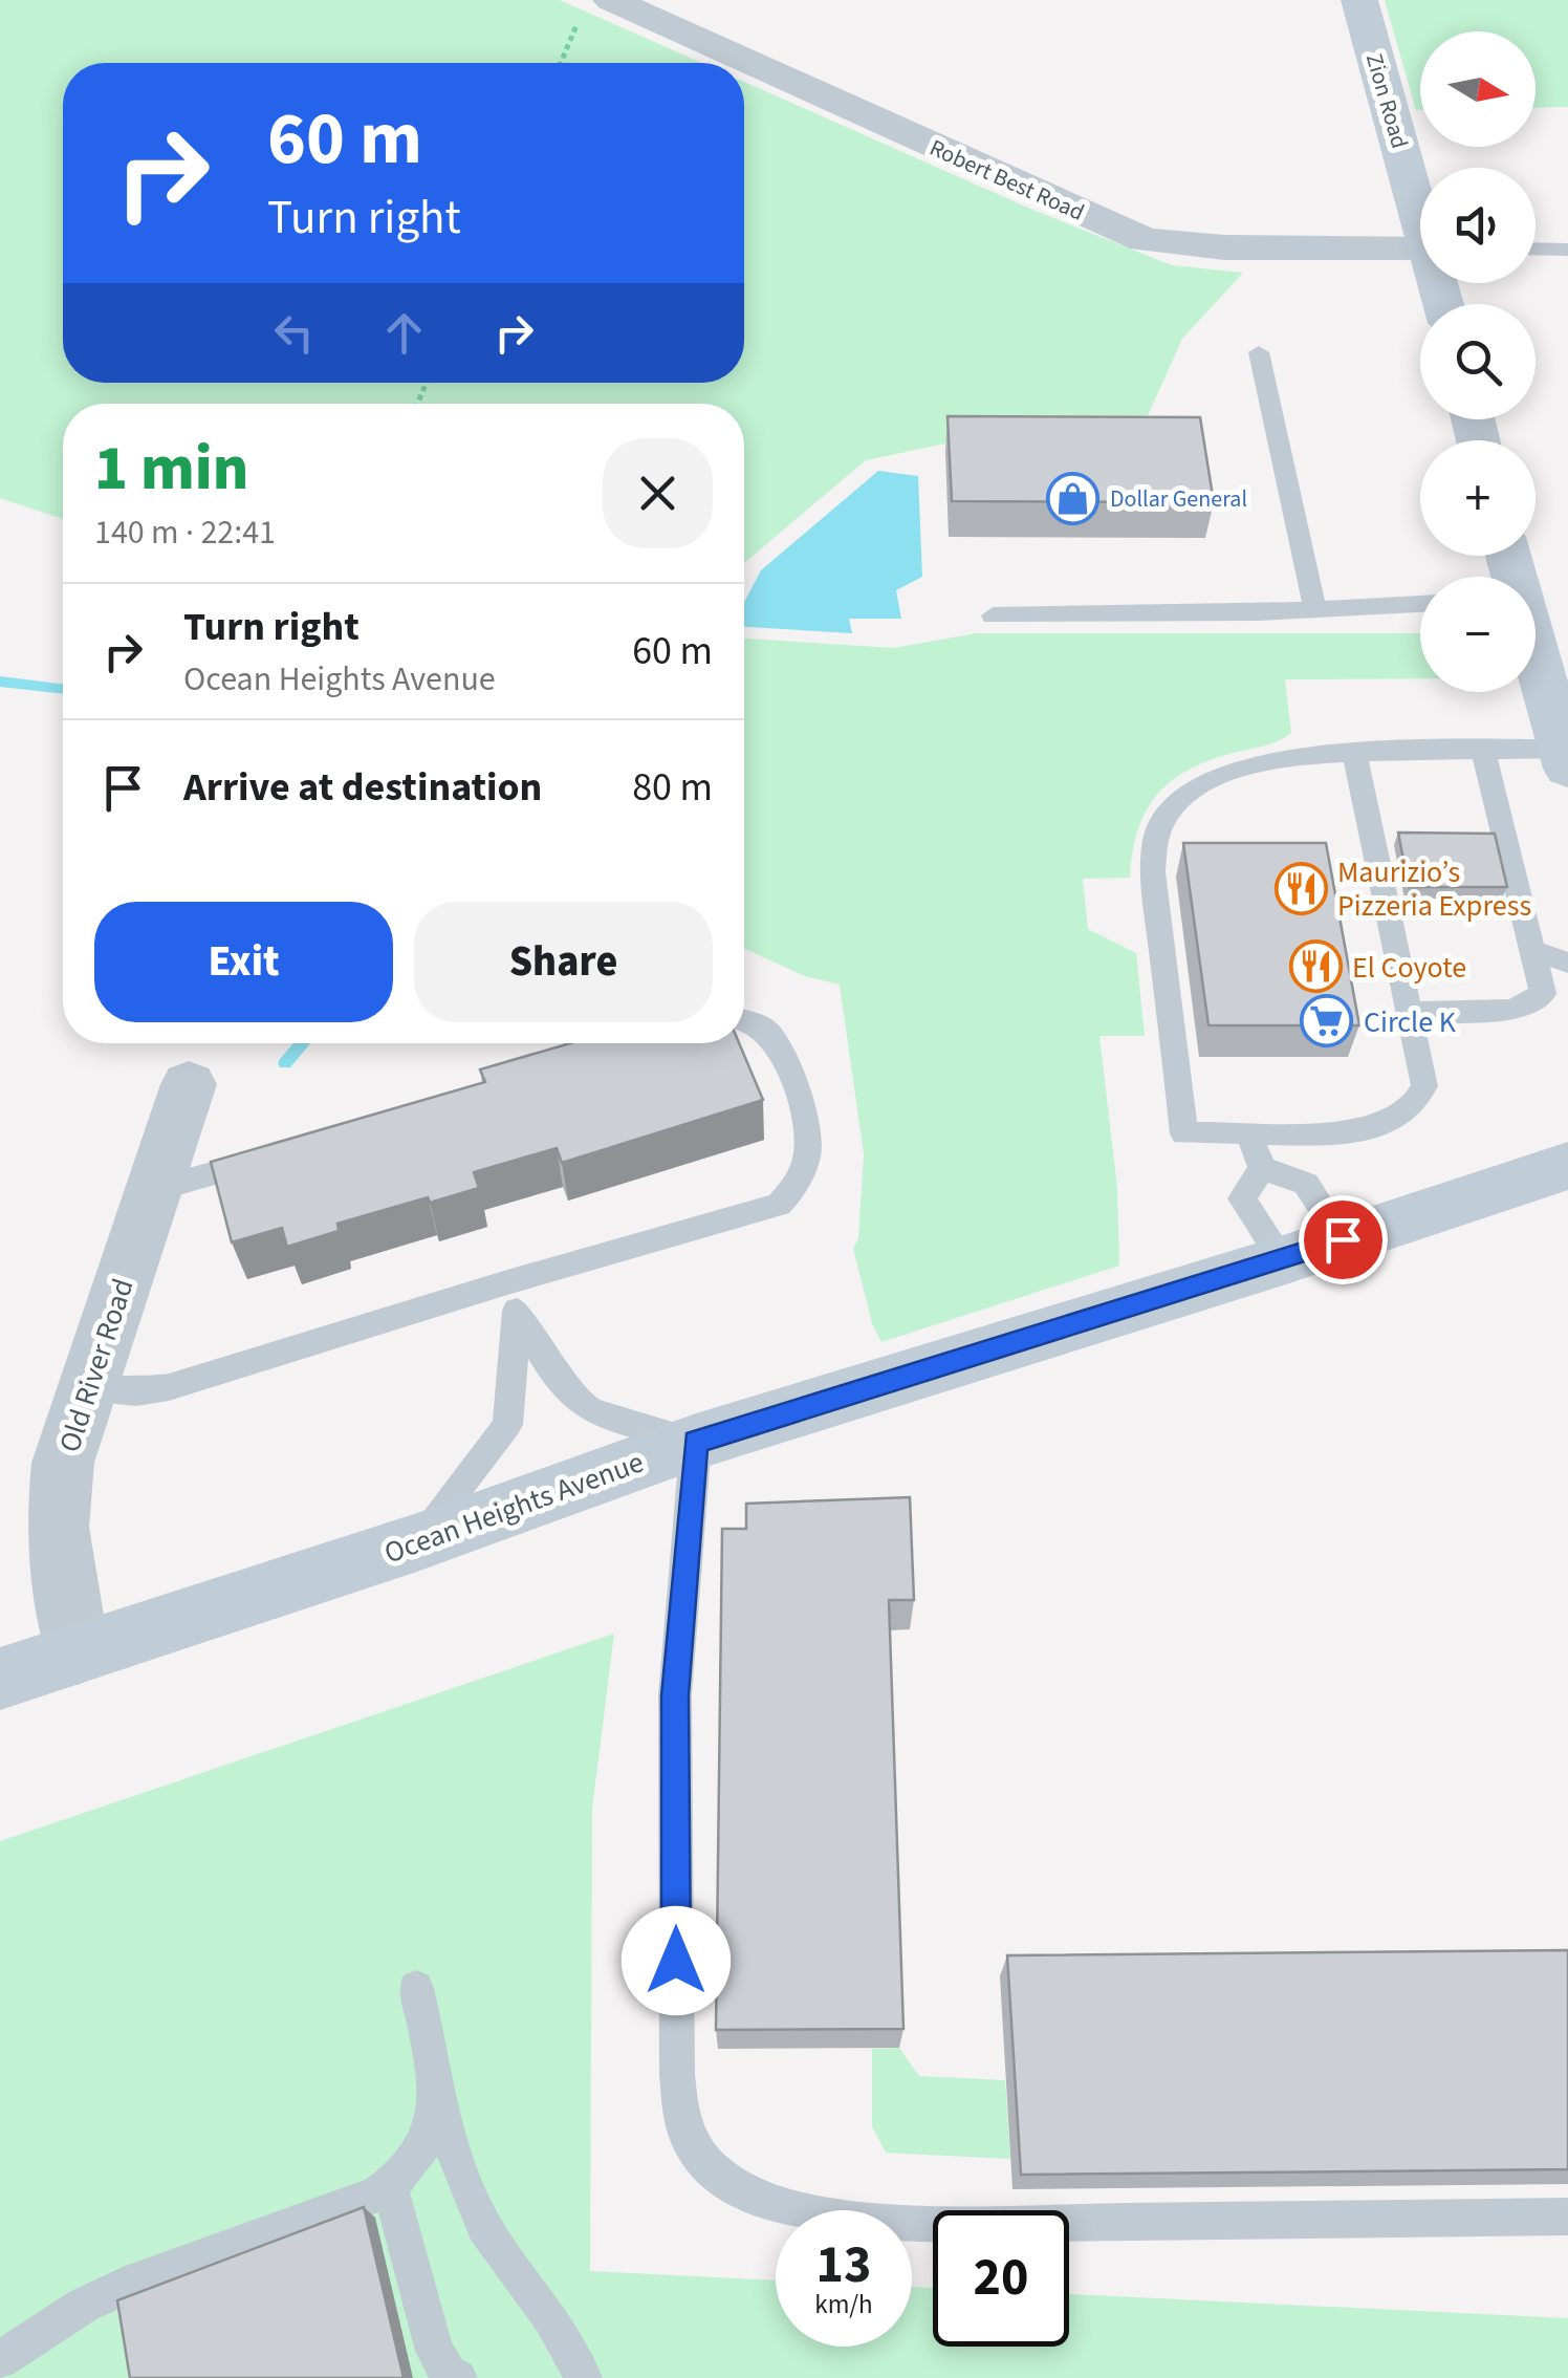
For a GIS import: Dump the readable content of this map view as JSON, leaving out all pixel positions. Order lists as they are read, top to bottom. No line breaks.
{"streets":{"main road":["Zion Road","Ocean Heights Avenue"],"street":["Robert Best Road","Old River Road"]},"crossings":[["Old River Road","Ocean Heights Avenue"]],"places":{"shop":["Dollar General"],"restaurant":["Maurizio’s Pizzeria Express","El Coyote"],"supermarket":["Circle K"]},"north":"right","page":{"map_buttons":["+","−"],"turn":["60 m","Turn right"],"heading":["1 min","140 m · 22:41"],"list":[{"name":"Turn right","note":"Ocean Heights Avenue","value":"60 m"},{"name":"Arrive at destination","value":"80 m"}],"buttons":["Exit","Share"],"speed":"13 km/h","limit":"20"}}
